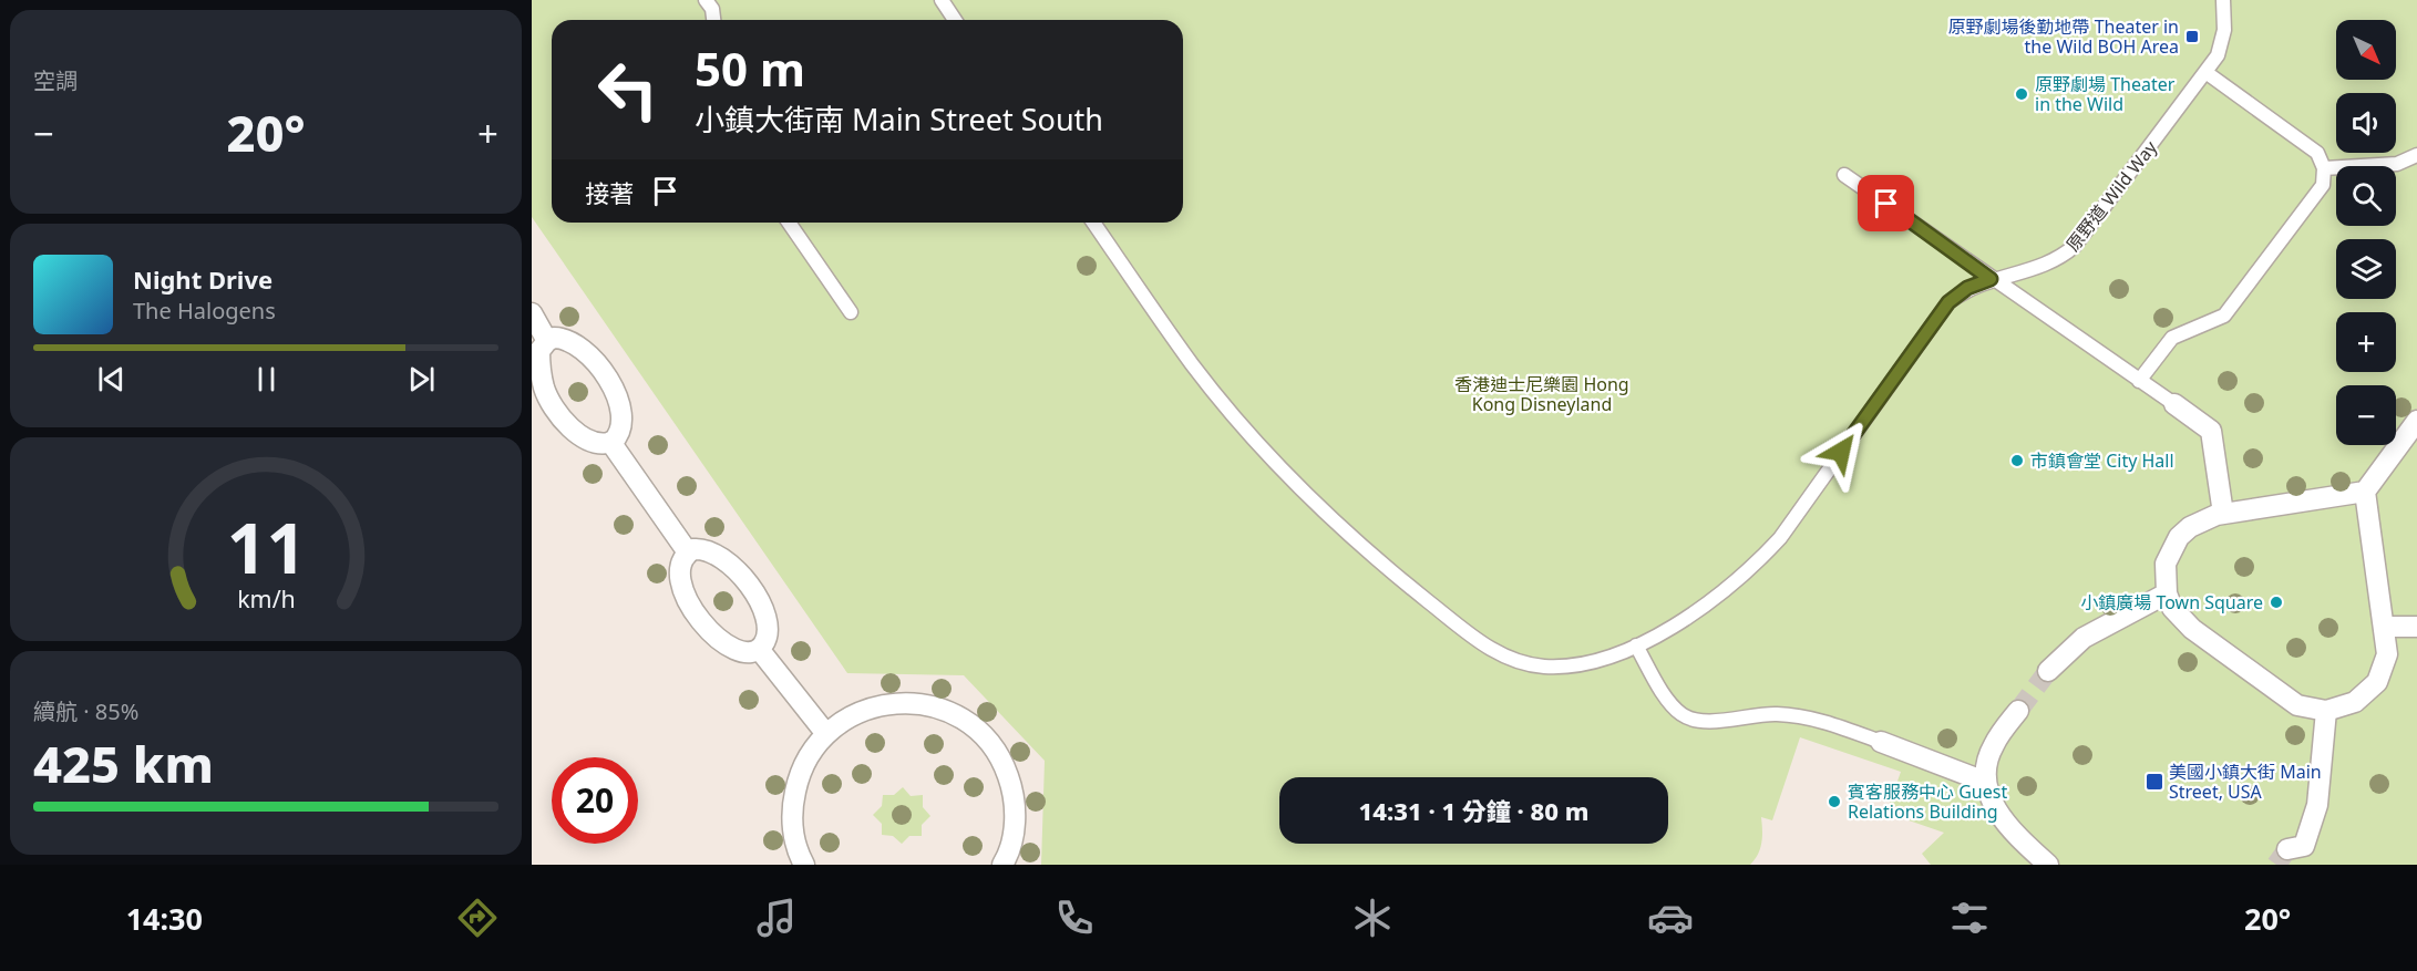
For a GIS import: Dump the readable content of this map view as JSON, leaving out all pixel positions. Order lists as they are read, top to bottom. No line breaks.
{"streets":{"lane":["原野道 Wild Way"]},"parks":["香港迪士尼樂園 Hong Kong Disneyland"],"places":{"transit":["原野劇場後勤地帶 Theater in the Wild BOH Area","美國小鎮大街 Main Street, USA"],"other":["原野劇場 Theater in the Wild","市鎮會堂 City Hall","小鎮廣場 Town Square","賓客服務中心 Guest Relations Building"]},"north":"bottom right","page":{"tile":["空調",["續航 · 85%","425 km"]],"map_buttons":["+","−"],"turn":["50 m","小鎮大街南 Main Street South"],"heat":["−","20°","+"],"then":"接著","song":["Night Drive","The Halogens"],"limit":"20","trip":"14:31 · 1 分鐘 · 80 m","tabs":["14:30","20°"],"gauge":["11","km/h"]}}
